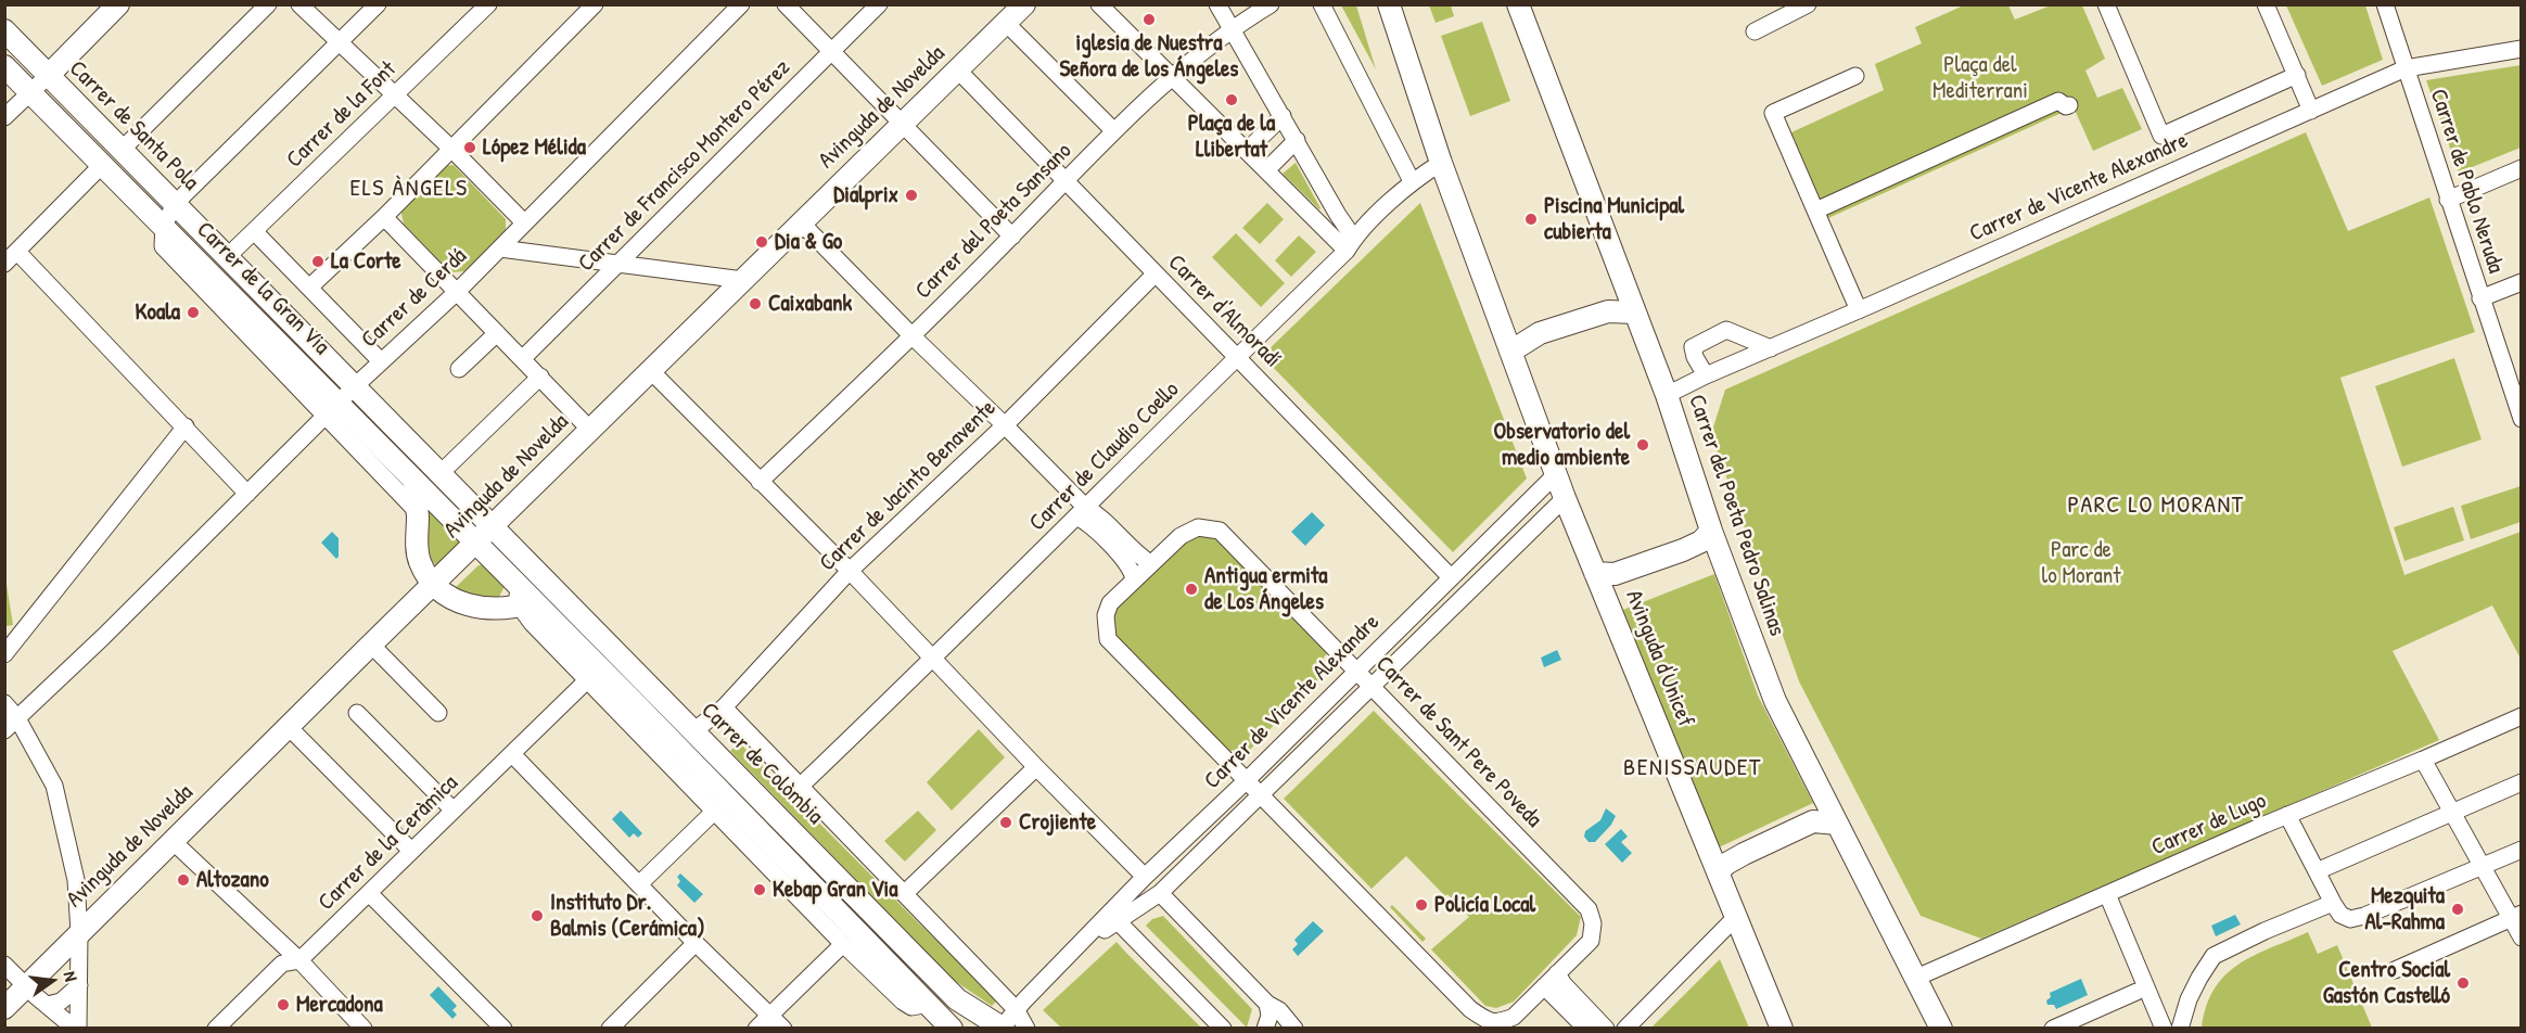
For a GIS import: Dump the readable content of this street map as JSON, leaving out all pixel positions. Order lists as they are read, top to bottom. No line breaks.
{"streets":{"main road":["Avinguda de Novelda","Carrer de Santa Pola","Carrer de la Gran Via","Carrer del Poeta Pedro Salinas","Avinguda d'Unicef","Carrer de Colòmbia"],"street":["Carrer de la Font","Carrer de Francisco Montero Pérez","Carrer de Pablo Neruda","Carrer de Vicente Alexandre","Carrer del Poeta Sansano","Carrer de Cerdá","Carrer d'Almoradí","Carrer de Claudio Coello","Carrer de Jacinto Benavente","Carrer de Sant Pere Poveda","Carrer de Lugo","Carrer de la Ceràmica"]},"crossings":[["Avinguda de Novelda","Carrer d'Almoradí"],["Avinguda de Novelda","Carrer de Colòmbia"],["Carrer de la Font","Carrer de Santa Pola"],["Carrer de la Font","Carrer de la Gran Via"],["Carrer de Santa Pola","Carrer de la Gran Via"],["Carrer de Pablo Neruda","Carrer de Vicente Alexandre"],["Carrer de Vicente Alexandre","Carrer d'Almoradí"],["Carrer de Vicente Alexandre","Carrer del Poeta Pedro Salinas"],["Carrer de Vicente Alexandre","Avinguda d'Unicef"],["Carrer de Vicente Alexandre","Carrer de Sant Pere Poveda"],["Carrer de Vicente Alexandre","Carrer de Colòmbia"],["Carrer del Poeta Sansano","Carrer d'Almoradí"],["Carrer de la Gran Via","Carrer de Cerdá"],["Carrer de la Gran Via","Carrer de Colòmbia"],["Carrer d'Almoradí","Carrer de Claudio Coello"],["Carrer d'Almoradí","Carrer de Jacinto Benavente"],["Carrer de Claudio Coello","Avinguda d'Unicef"],["Carrer de Claudio Coello","Carrer de Colòmbia"],["Carrer de Jacinto Benavente","Carrer de Colòmbia"],["Carrer del Poeta Pedro Salinas","Avinguda d'Unicef"],["Carrer del Poeta Pedro Salinas","Carrer de Lugo"],["Carrer de Colòmbia","Carrer de la Ceràmica"]],"districts":["ELS ÀNGELS","PARC LO MORANT","BENISSAUDET"],"parks":["Plaça del Mediterrani","Parc de lo Morant"],"places":["iglesia de Nuestra Señora de los Ángeles","Plaça de la Llibertat","López Mélida","Dialprix","Piscina Municipal cubierta","Dia & Go","La Corte","Caixabank","Koala","Observatorio del medio ambiente","Antigua ermita de Los Ángeles","Crojiente","Altozano","Kebap Gran Via","Policía Local","Mezquita Al-Rahma","Instituto Dr. Balmis (Cerámica)","Centro Social Gastón Castelló","Mercadona"],"north":"right"}
